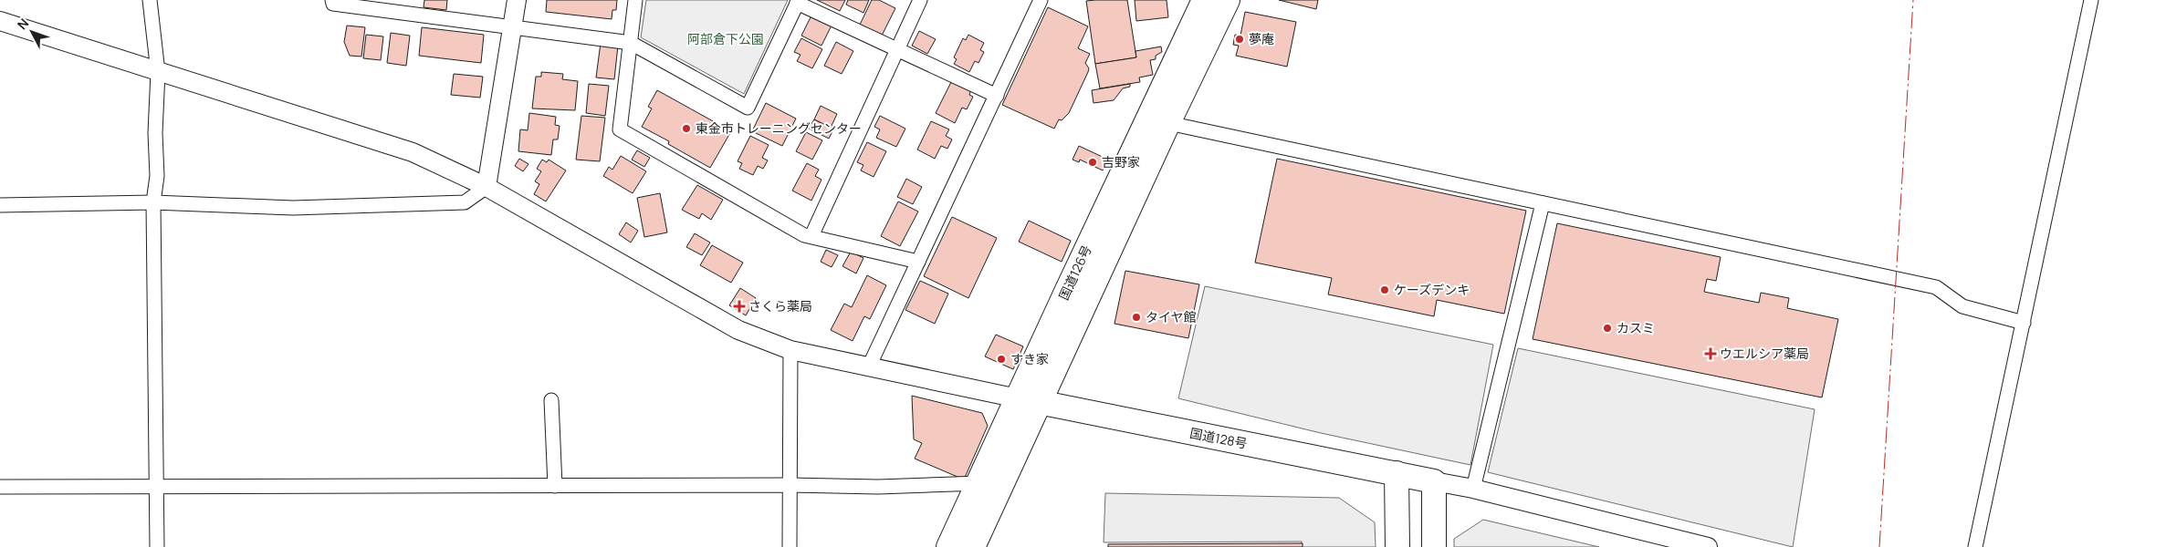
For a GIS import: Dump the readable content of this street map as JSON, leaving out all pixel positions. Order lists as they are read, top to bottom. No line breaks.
{"streets":{"highway":["国道126号","国道128号"]},"crossings":[["国道126号","国道128号"]],"parks":["阿部倉下公園"],"places":{"other":["夢庵","東金市トレーニングセンター","吉野家","ケーズデンキ","タイヤ館","カスミ","すき家"],"health":["さくら薬局","ウエルシア薬局"]},"north":"top left"}
